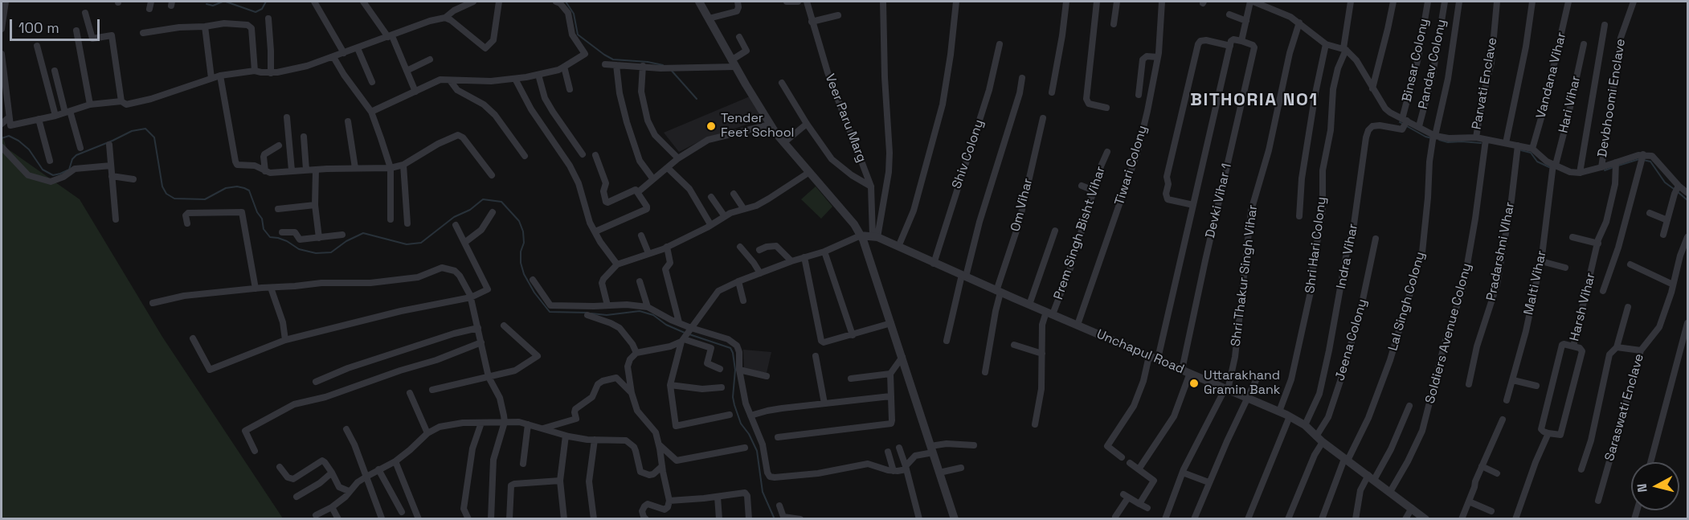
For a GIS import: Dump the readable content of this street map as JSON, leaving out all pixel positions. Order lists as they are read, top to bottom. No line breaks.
{"streets":{"street":["Binsar Colony","Pandav Colony","Vandana Vihar","Parvati Enclave","Devbhoomi Enclave","Hari Vihar","Veer Paru Marg","Shiv Colony","Tiwari Colony","Devki Vihar 1","Om Vihar","Prem Singh Bisht Vihar","Shri Hari Colony","Pradarshni VIhar","Indra Vihar","Shri Thakur Singh Vihar","Malti Vihar","Lal Singh Colony","Harsh Vihar","Soldiers Avenue Colony","Jeena Colony","Unchapul Road","Saraswati Enclave"]},"crossings":[["Binsar Colony","Indra Vihar"],["Hari Vihar","Malti Vihar"],["Veer Paru Marg","Unchapul Road"],["Shiv Colony","Unchapul Road"],["Tiwari Colony","Unchapul Road"],["Devki Vihar 1","Unchapul Road"],["Om Vihar","Unchapul Road"],["Prem Singh Bisht Vihar","Unchapul Road"],["Shri Hari Colony","Unchapul Road"],["Indra Vihar","Unchapul Road"],["Shri Thakur Singh Vihar","Unchapul Road"],["Lal Singh Colony","Unchapul Road"],["Soldiers Avenue Colony","Unchapul Road"],["Jeena Colony","Unchapul Road"]],"districts":["BITHORIA NO1"],"places":["Tender Feet School","Uttarakhand Gramin Bank"],"scale_bar":"100 m","north":"left"}
